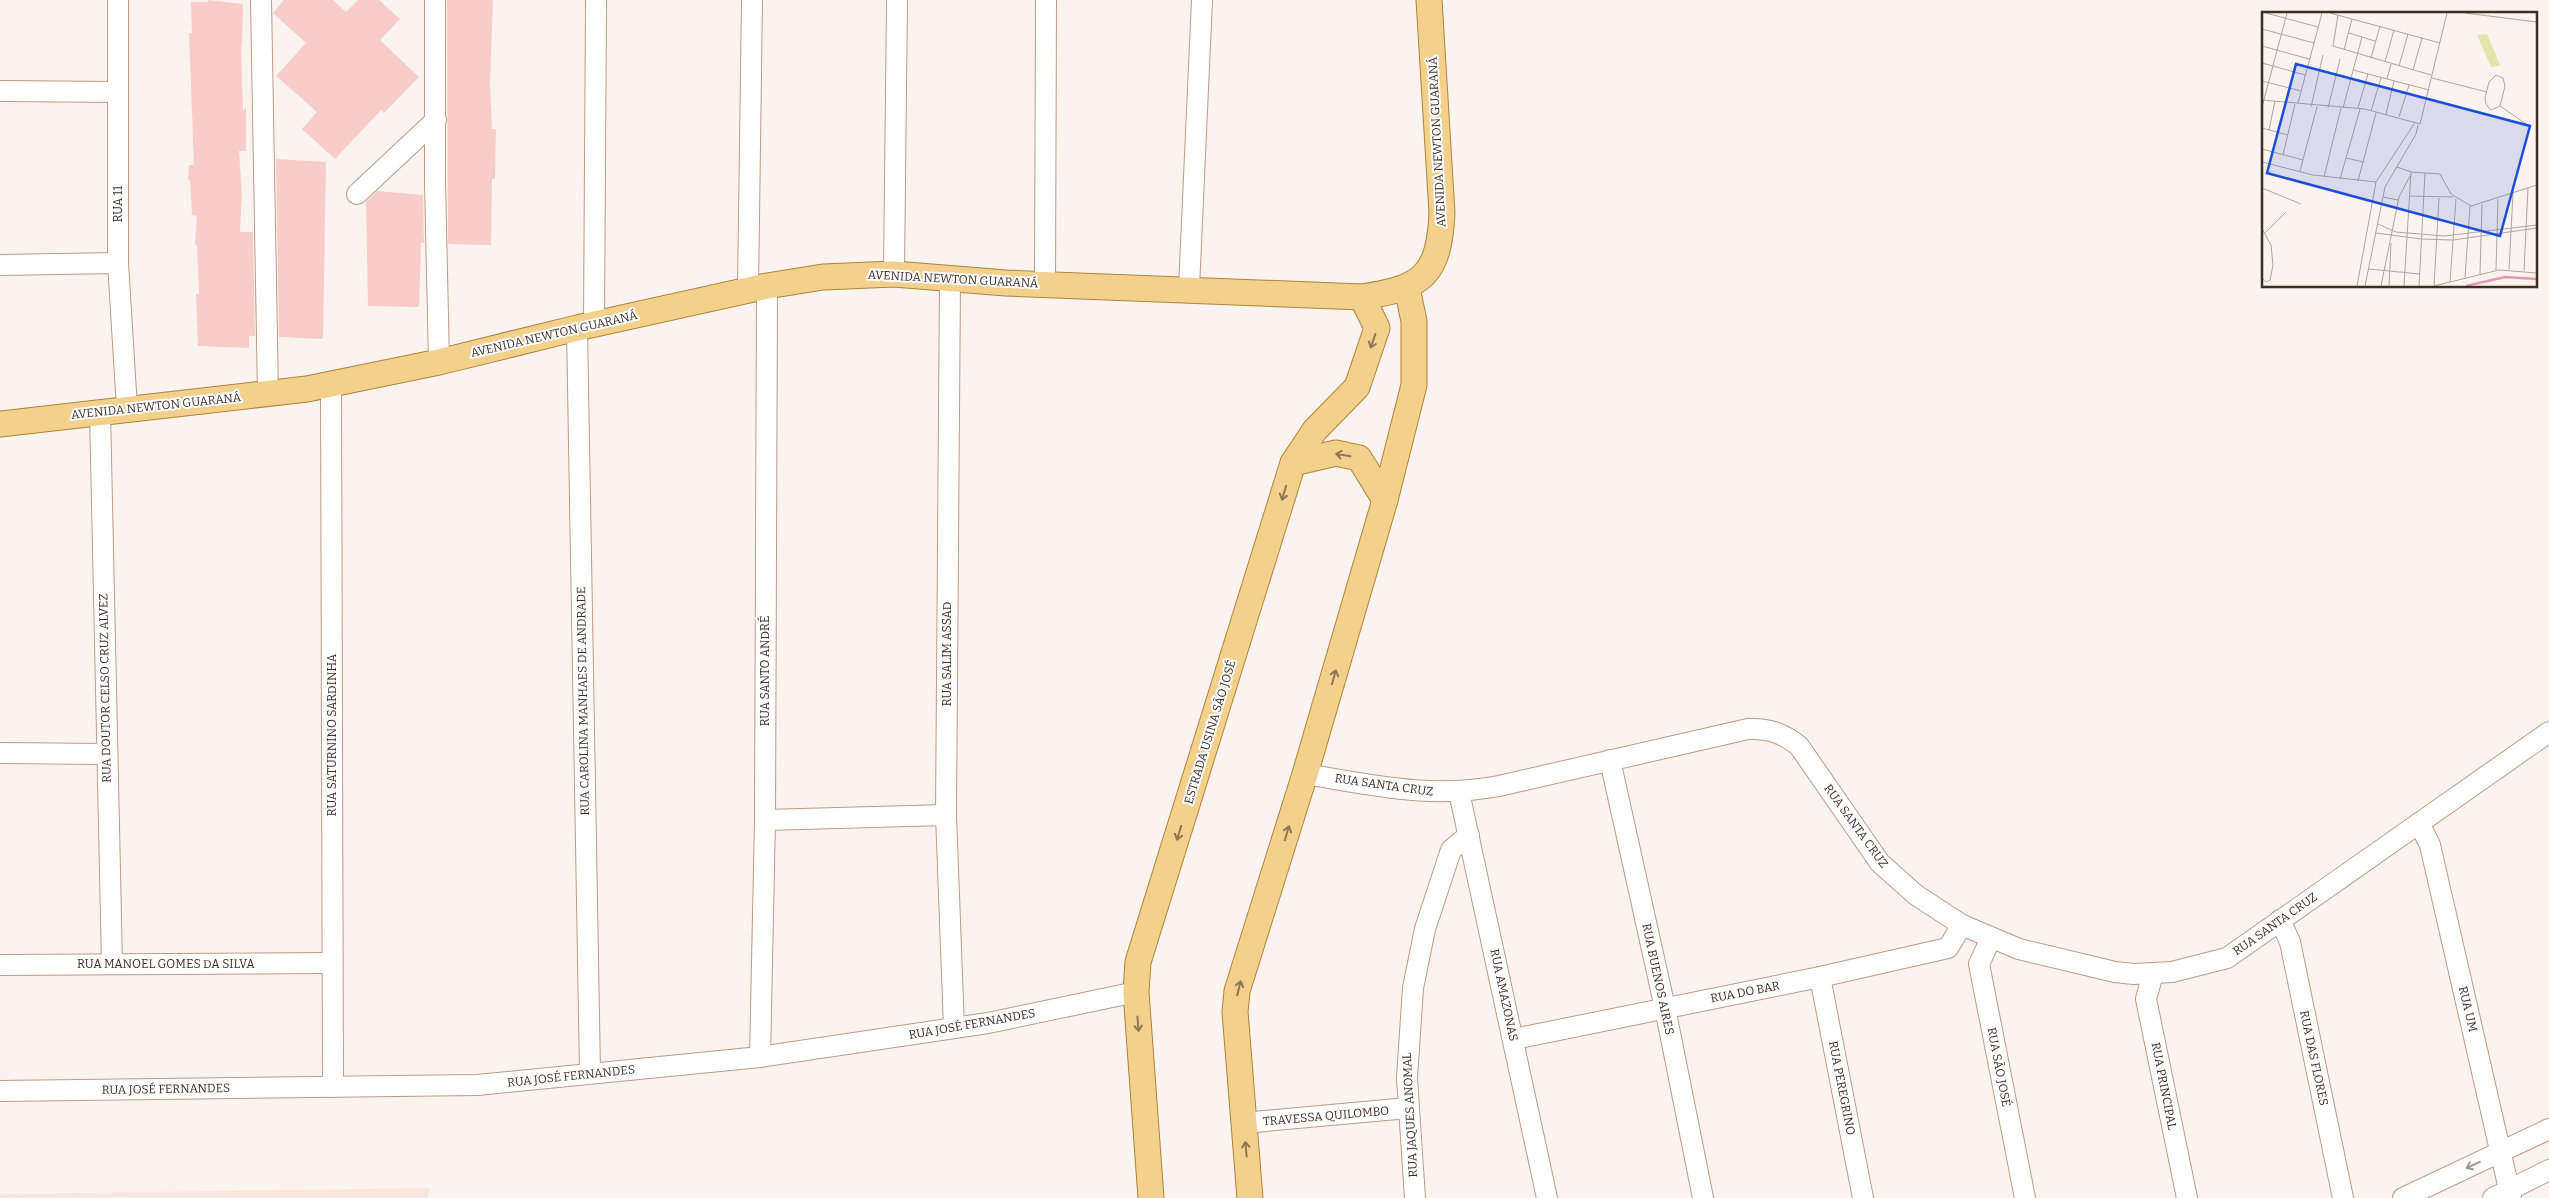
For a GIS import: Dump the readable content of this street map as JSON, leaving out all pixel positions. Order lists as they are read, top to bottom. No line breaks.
{"streets":{"main road":["AVENIDA NEWTON GUARANÁ","ESTRADA USINA SÃO JOSÉ"],"street":["RUA 11","RUA SALIM ASSAD","RUA SANTO ANDRÉ","RUA DOUTOR CELSO CRUZ ALVEZ","RUA CAROLINA MANHAES DE ANDRADE","RUA SATURNINO SARDINHA","RUA SANTA CRUZ","RUA MANOEL GOMES DA SILVA","RUA BUENOS AIRES","RUA DO BAR","RUA AMAZONAS","RUA UM","RUA JOSÉ FERNANDES","RUA DAS FLORES","RUA SÃO JOSÉ","RUA PRINCIPAL","RUA PEREGRINO","RUA JAQUES ANOMAL","TRAVESSA QUILOMBO"]},"crossings":[["AVENIDA NEWTON GUARANÁ","RUA 11"],["AVENIDA NEWTON GUARANÁ","RUA SALIM ASSAD"],["AVENIDA NEWTON GUARANÁ","RUA SANTO ANDRÉ"],["AVENIDA NEWTON GUARANÁ","RUA DOUTOR CELSO CRUZ ALVEZ"],["AVENIDA NEWTON GUARANÁ","RUA CAROLINA MANHAES DE ANDRADE"],["AVENIDA NEWTON GUARANÁ","ESTRADA USINA SÃO JOSÉ"],["AVENIDA NEWTON GUARANÁ","RUA SATURNINO SARDINHA"],["RUA SALIM ASSAD","RUA JOSÉ FERNANDES"],["RUA SANTO ANDRÉ","RUA JOSÉ FERNANDES"],["RUA DOUTOR CELSO CRUZ ALVEZ","RUA MANOEL GOMES DA SILVA"],["RUA CAROLINA MANHAES DE ANDRADE","RUA JOSÉ FERNANDES"],["ESTRADA USINA SÃO JOSÉ","RUA JOSÉ FERNANDES"],["RUA SATURNINO SARDINHA","RUA MANOEL GOMES DA SILVA"],["RUA SATURNINO SARDINHA","RUA JOSÉ FERNANDES"],["RUA SANTA CRUZ","RUA BUENOS AIRES"],["RUA SANTA CRUZ","RUA DO BAR"],["RUA SANTA CRUZ","RUA AMAZONAS"],["RUA SANTA CRUZ","RUA UM"],["RUA SANTA CRUZ","RUA DAS FLORES"],["RUA SANTA CRUZ","RUA SÃO JOSÉ"],["RUA SANTA CRUZ","RUA PRINCIPAL"],["RUA BUENOS AIRES","RUA DO BAR"],["RUA DO BAR","RUA AMAZONAS"],["RUA DO BAR","RUA PEREGRINO"],["RUA AMAZONAS","RUA JAQUES ANOMAL"],["RUA JAQUES ANOMAL","TRAVESSA QUILOMBO"]]}
